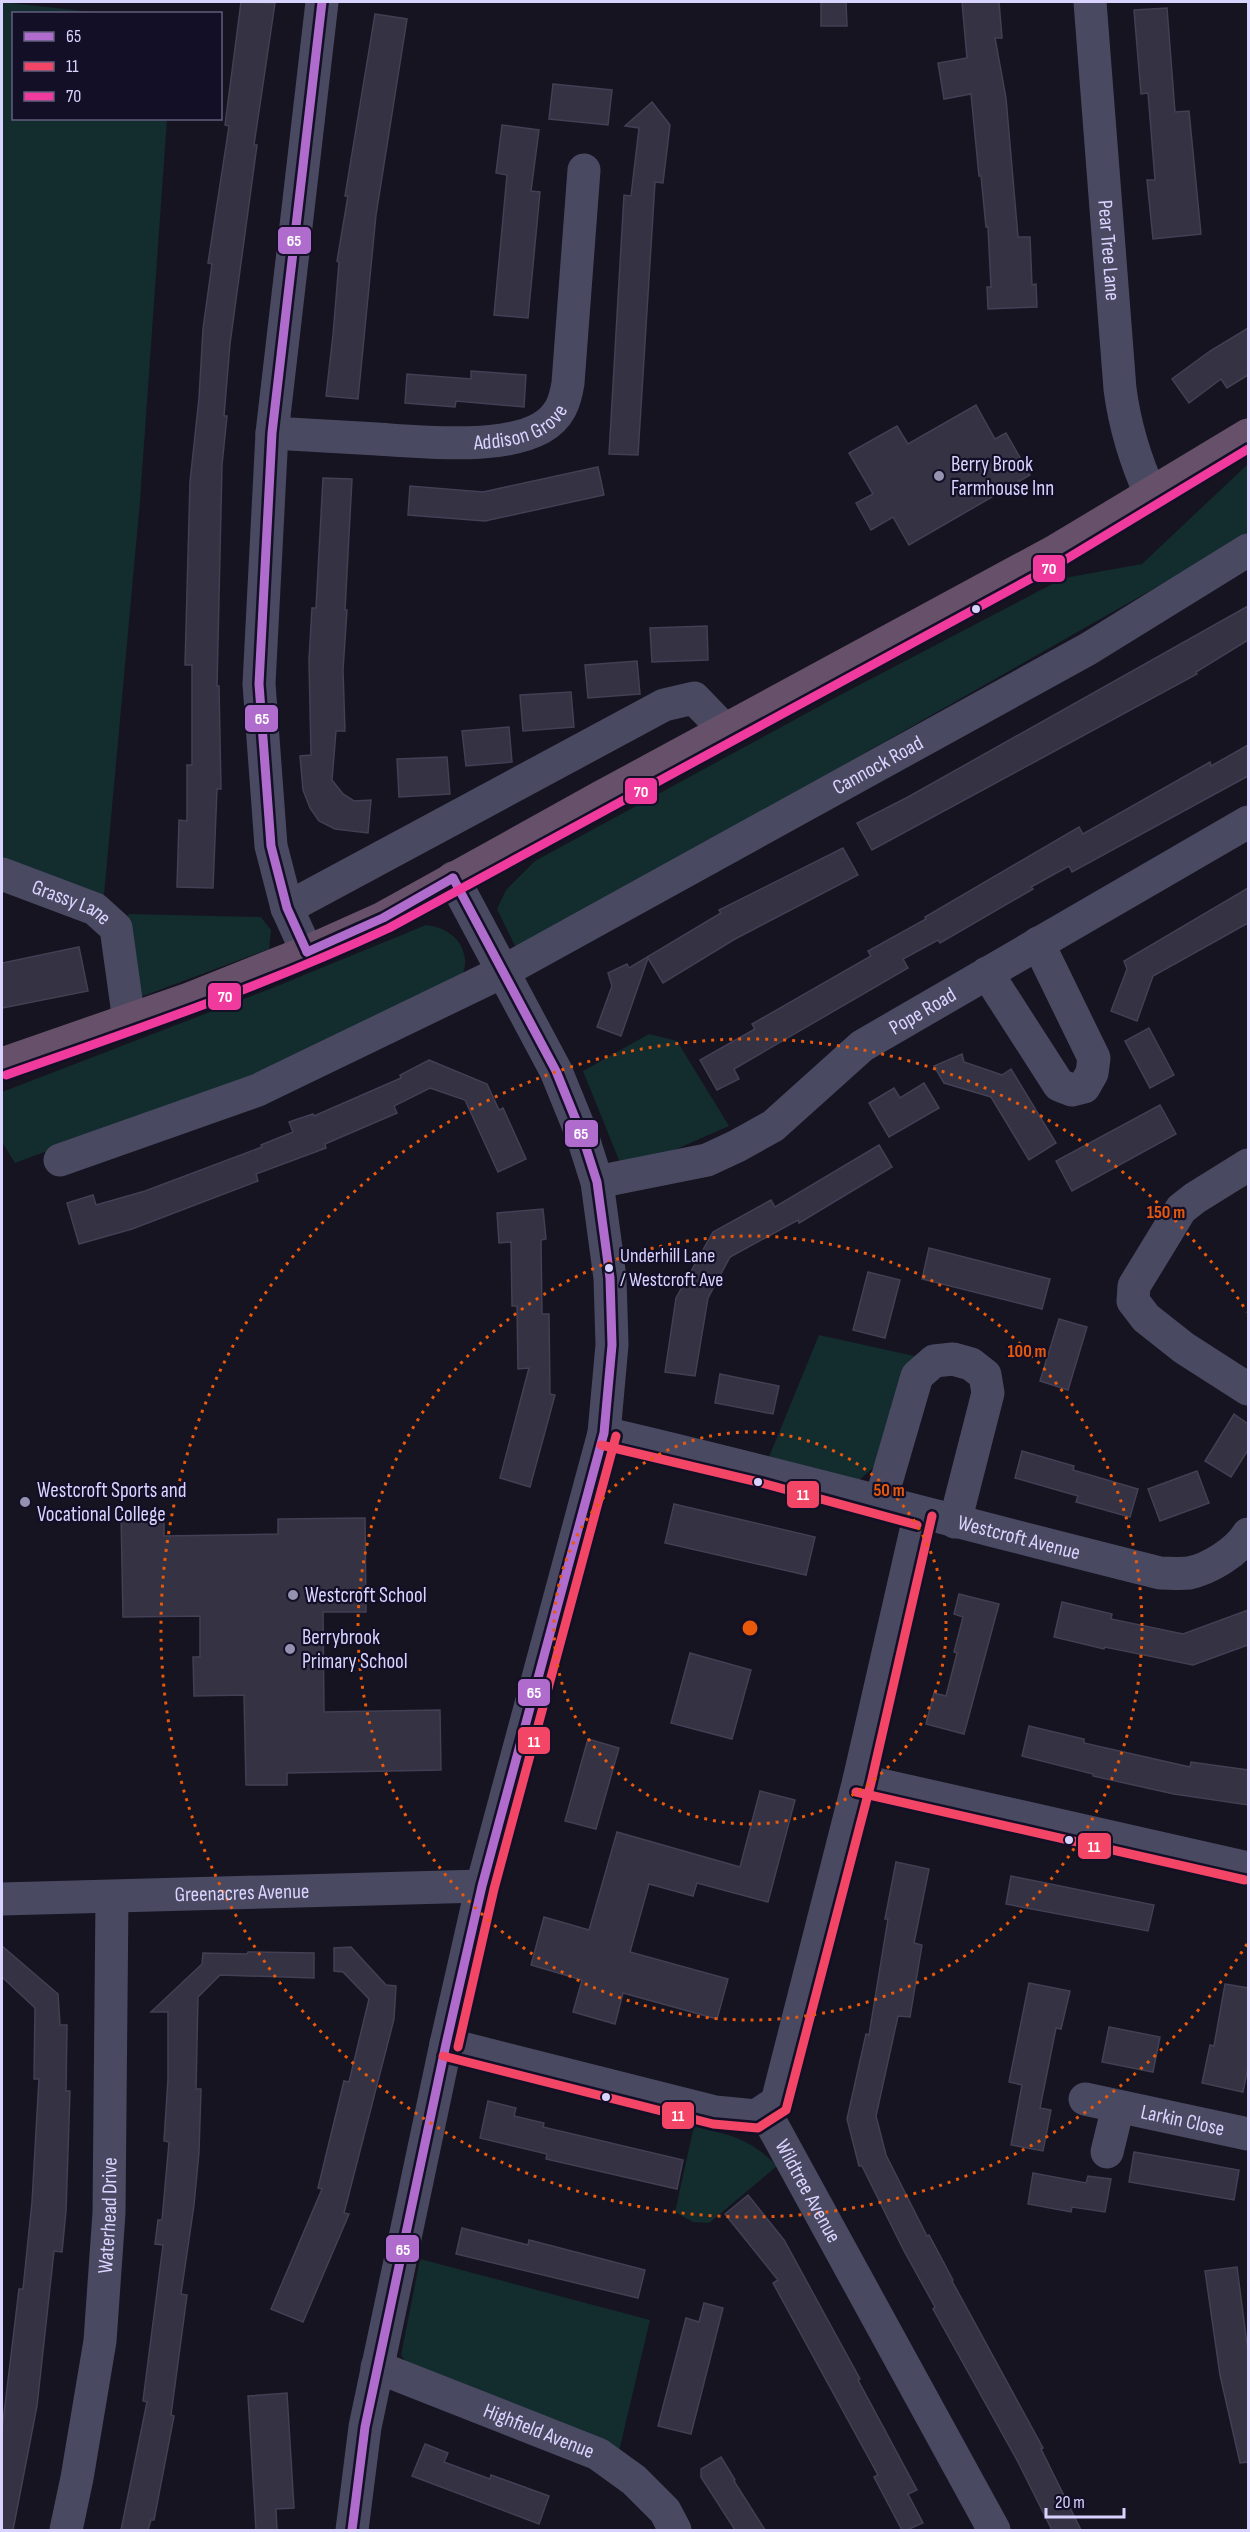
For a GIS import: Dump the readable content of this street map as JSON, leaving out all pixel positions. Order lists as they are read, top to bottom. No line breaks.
{"streets":{"street":["Pear Tree Lane","Addison Grove","Cannock Road","Grassy Lane","Pope Road","Westcroft Avenue","Greenacres Avenue","Larkin Close","Wildtree Avenue","Waterhead Drive","Highfield Avenue"]},"crossings":[["Greenacres Avenue","Waterhead Drive"]],"places":["Berry Brook Farmhouse Inn","Underhill Lane / Westcroft Ave","Westcroft Sports and Vocational College","Westcroft School","Berrybrook Primary School"],"lines":["transit line 65","transit line 70","transit line 11"],"legend":["65","11","70"],"scale_bar":"20 m","rings":["150 m","100 m","50 m"]}
